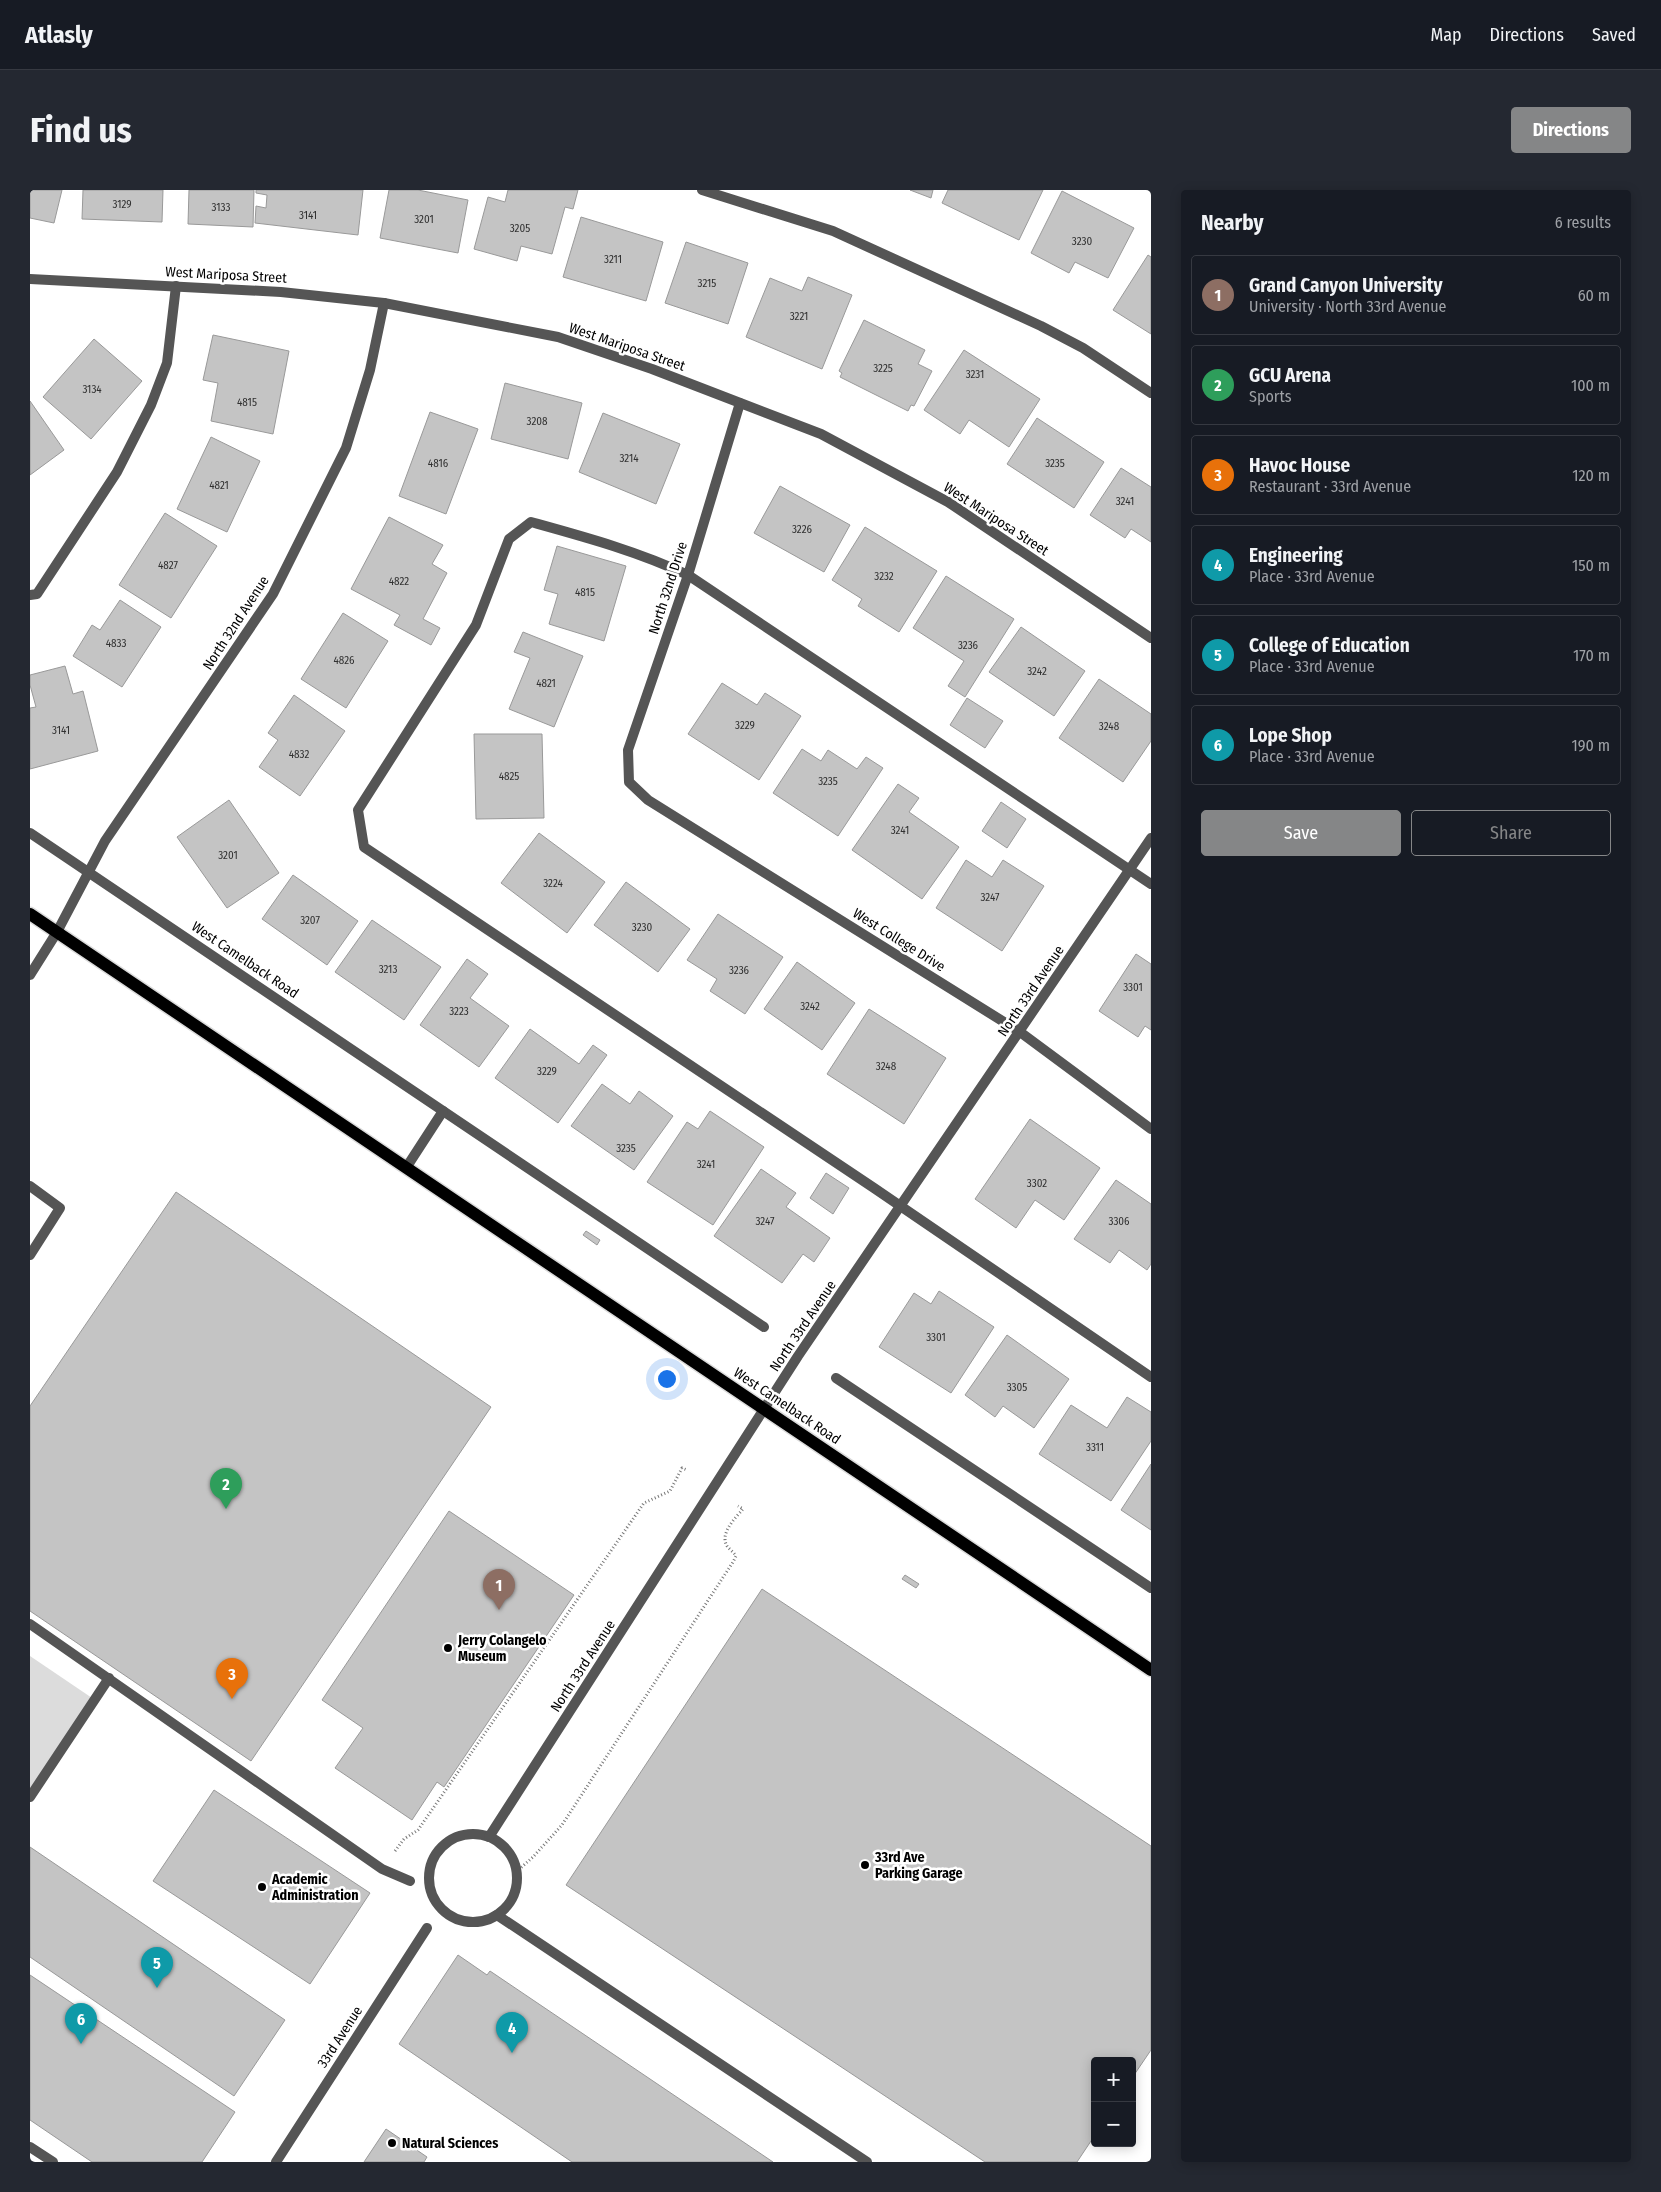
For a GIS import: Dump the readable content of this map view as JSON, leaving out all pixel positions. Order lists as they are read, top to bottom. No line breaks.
{"streets":{"main road":["West Camelback Road"],"street":["West Mariposa Street","North 32nd Drive","North 32nd Avenue","West College Drive","North 33rd Avenue","33rd Avenue"]},"crossings":[["West Mariposa Street","North 32nd Drive"],["West Mariposa Street","North 32nd Avenue"],["North 32nd Drive","West College Drive"],["North 32nd Avenue","West Camelback Road"],["West College Drive","North 33rd Avenue"],["West Camelback Road","North 33rd Avenue"]],"places":["Jerry Colangelo Museum","33rd Ave Parking Garage","Academic Administration","Natural Sciences"],"house_numbers":["3129","3133","3141","3201","3205","3230","3211","3215","3221","3225","3231","3134","4815","3208","3214","4816","3235","4821","3241","3226","4827","3232","4822","4815","4833","3236","4826","3242","4821","3229","3248","3141","4832","4825","3235","3241","3201","3224","3247","3207","3230","3213","3236","3301","3242","3223","3248","3229","3235","3241","3302","3247","3306","3301","3305","3311"],"page":{"header":"Atlasly","nav":["Map","Directions","Saved"],"buttons":["Directions",["Save","Share"]],"title":"Find us","heading":["Nearby","6 results"],"list":[{"mark":"1","name":"Grand Canyon University","note":"University · North 33rd Avenue","value":"60 m"},{"mark":"2","name":"GCU Arena","note":"Sports","value":"100 m"},{"mark":"3","name":"Havoc House","note":"Restaurant · 33rd Avenue","value":"120 m"},{"mark":"4","name":"Engineering","note":"Place · 33rd Avenue","value":"150 m"},{"mark":"5","name":"College of Education","note":"Place · 33rd Avenue","value":"170 m"},{"mark":"6","name":"Lope Shop","note":"Place · 33rd Avenue","value":"190 m"}],"pins":["2","1","3","5","6","4"],"map_buttons":["+","−"]}}
